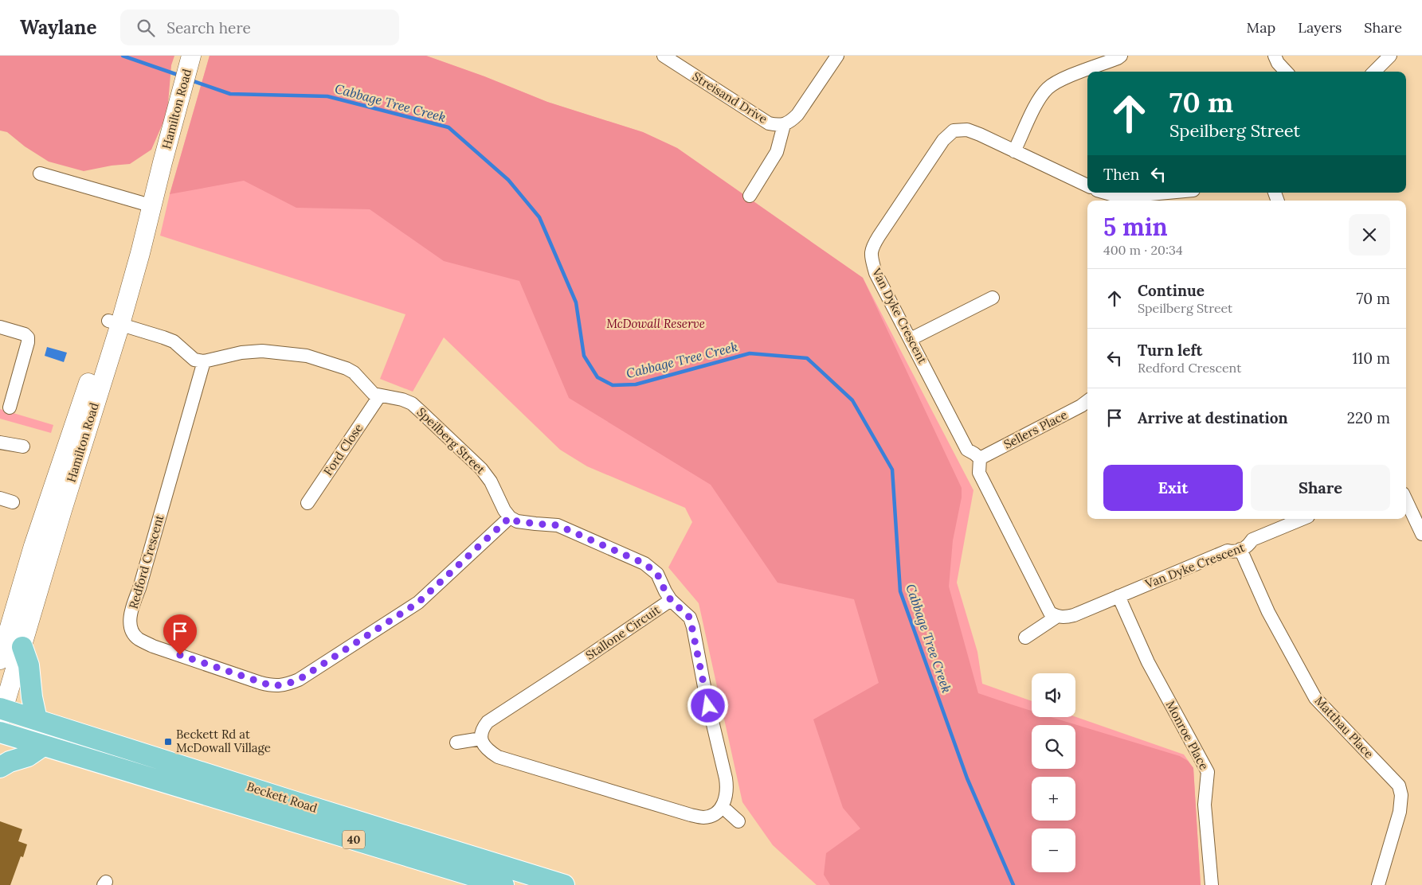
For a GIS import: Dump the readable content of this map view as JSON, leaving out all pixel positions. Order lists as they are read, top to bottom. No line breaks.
{"streets":{"main road":["Hamilton Road","Beckett Road","40"],"street":["Streisand Drive","Van Dyke Crescent","Sellers Place","Speilberg Street","Ford Close","Redford Crescent","Stallone Circuit","Matthau Place","Monroe Place"]},"crossings":[["Hamilton Road","Beckett Road"],["Van Dyke Crescent","Sellers Place"],["Van Dyke Crescent","Matthau Place"],["Van Dyke Crescent","Monroe Place"],["Speilberg Street","Ford Close"],["Speilberg Street","Redford Crescent"]],"water":["Cabbage Tree Creek"],"parks":["McDowall Reserve"],"places":{"transit":["Beckett Rd at McDowall Village"]},"page":{"header":"Waylane","search":"Search here","nav":["Map","Layers","Share"],"turn":["70 m","Speilberg Street"],"then":"Then","heading":["5 min","400 m · 20:34"],"list":[{"name":"Continue","note":"Speilberg Street","value":"70 m"},{"name":"Turn left","note":"Redford Crescent","value":"110 m"},{"name":"Arrive at destination","value":"220 m"}],"buttons":["Exit","Share"],"map_buttons":["+","−"]}}
